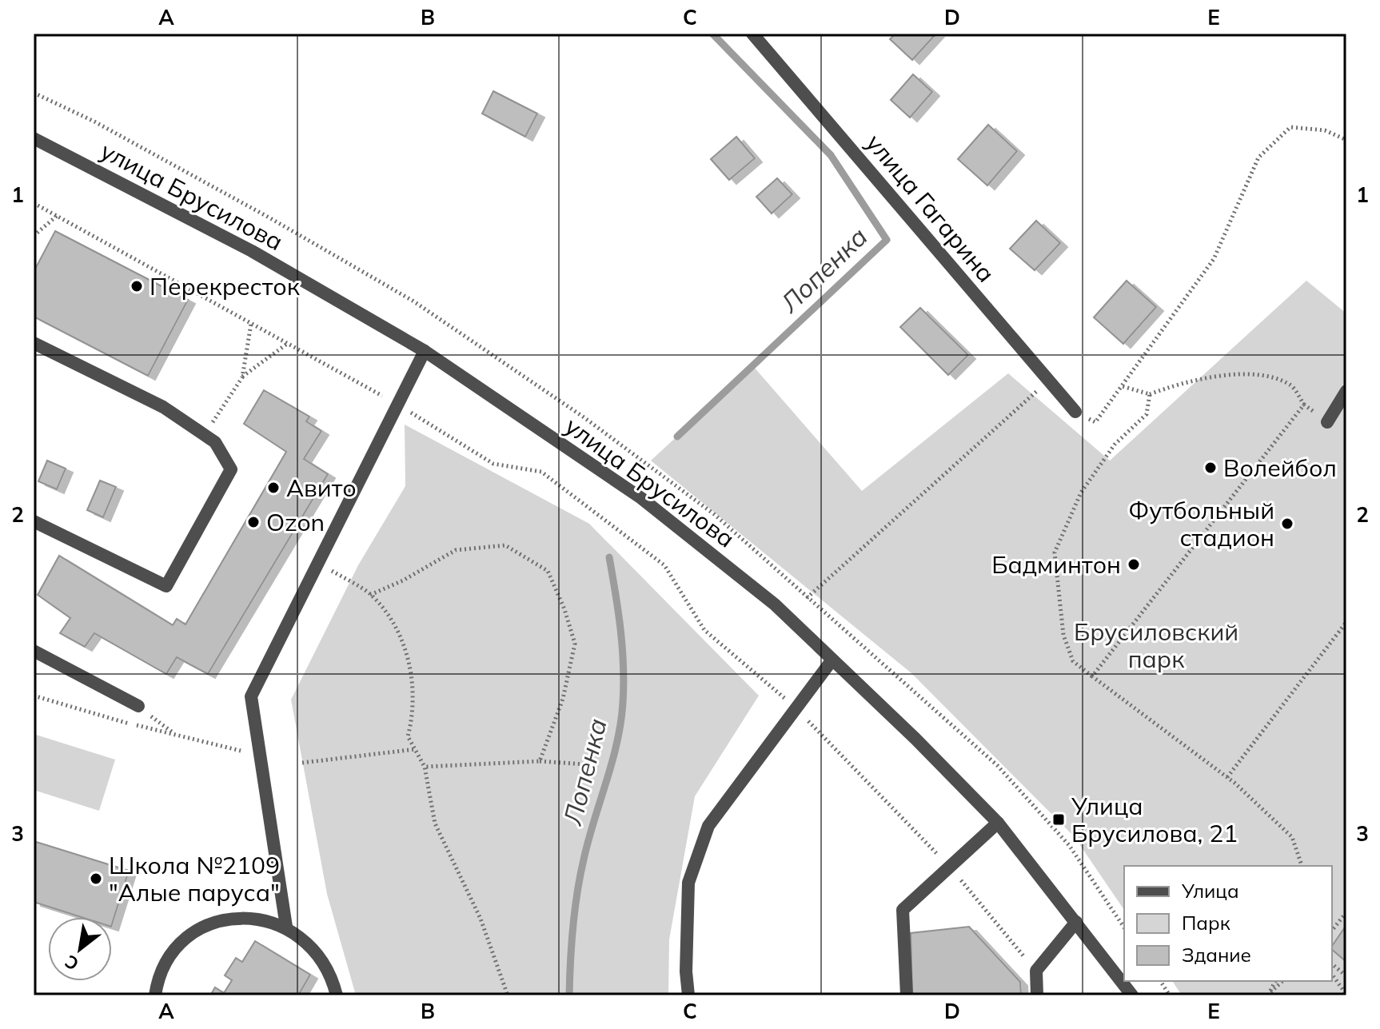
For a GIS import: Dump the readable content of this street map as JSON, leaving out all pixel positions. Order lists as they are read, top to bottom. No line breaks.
{"streets":{"street":["улица Брусилова","улица Гагарина"]},"water":["Лопенка"],"parks":["Брусиловский парк"],"places":{"other":["Перекресток","Волейбол","Авито","Ozon","Футбольный стадион","Бадминтон","Школа №2109 \"Алые паруса\""],"transit":["Улица Брусилова, 21"]},"legend":["Улица","Парк","Здание"],"north":"bottom left","grid":{"columns":["A","B","C","D","E"],"rows":["1","2","3"]}}
